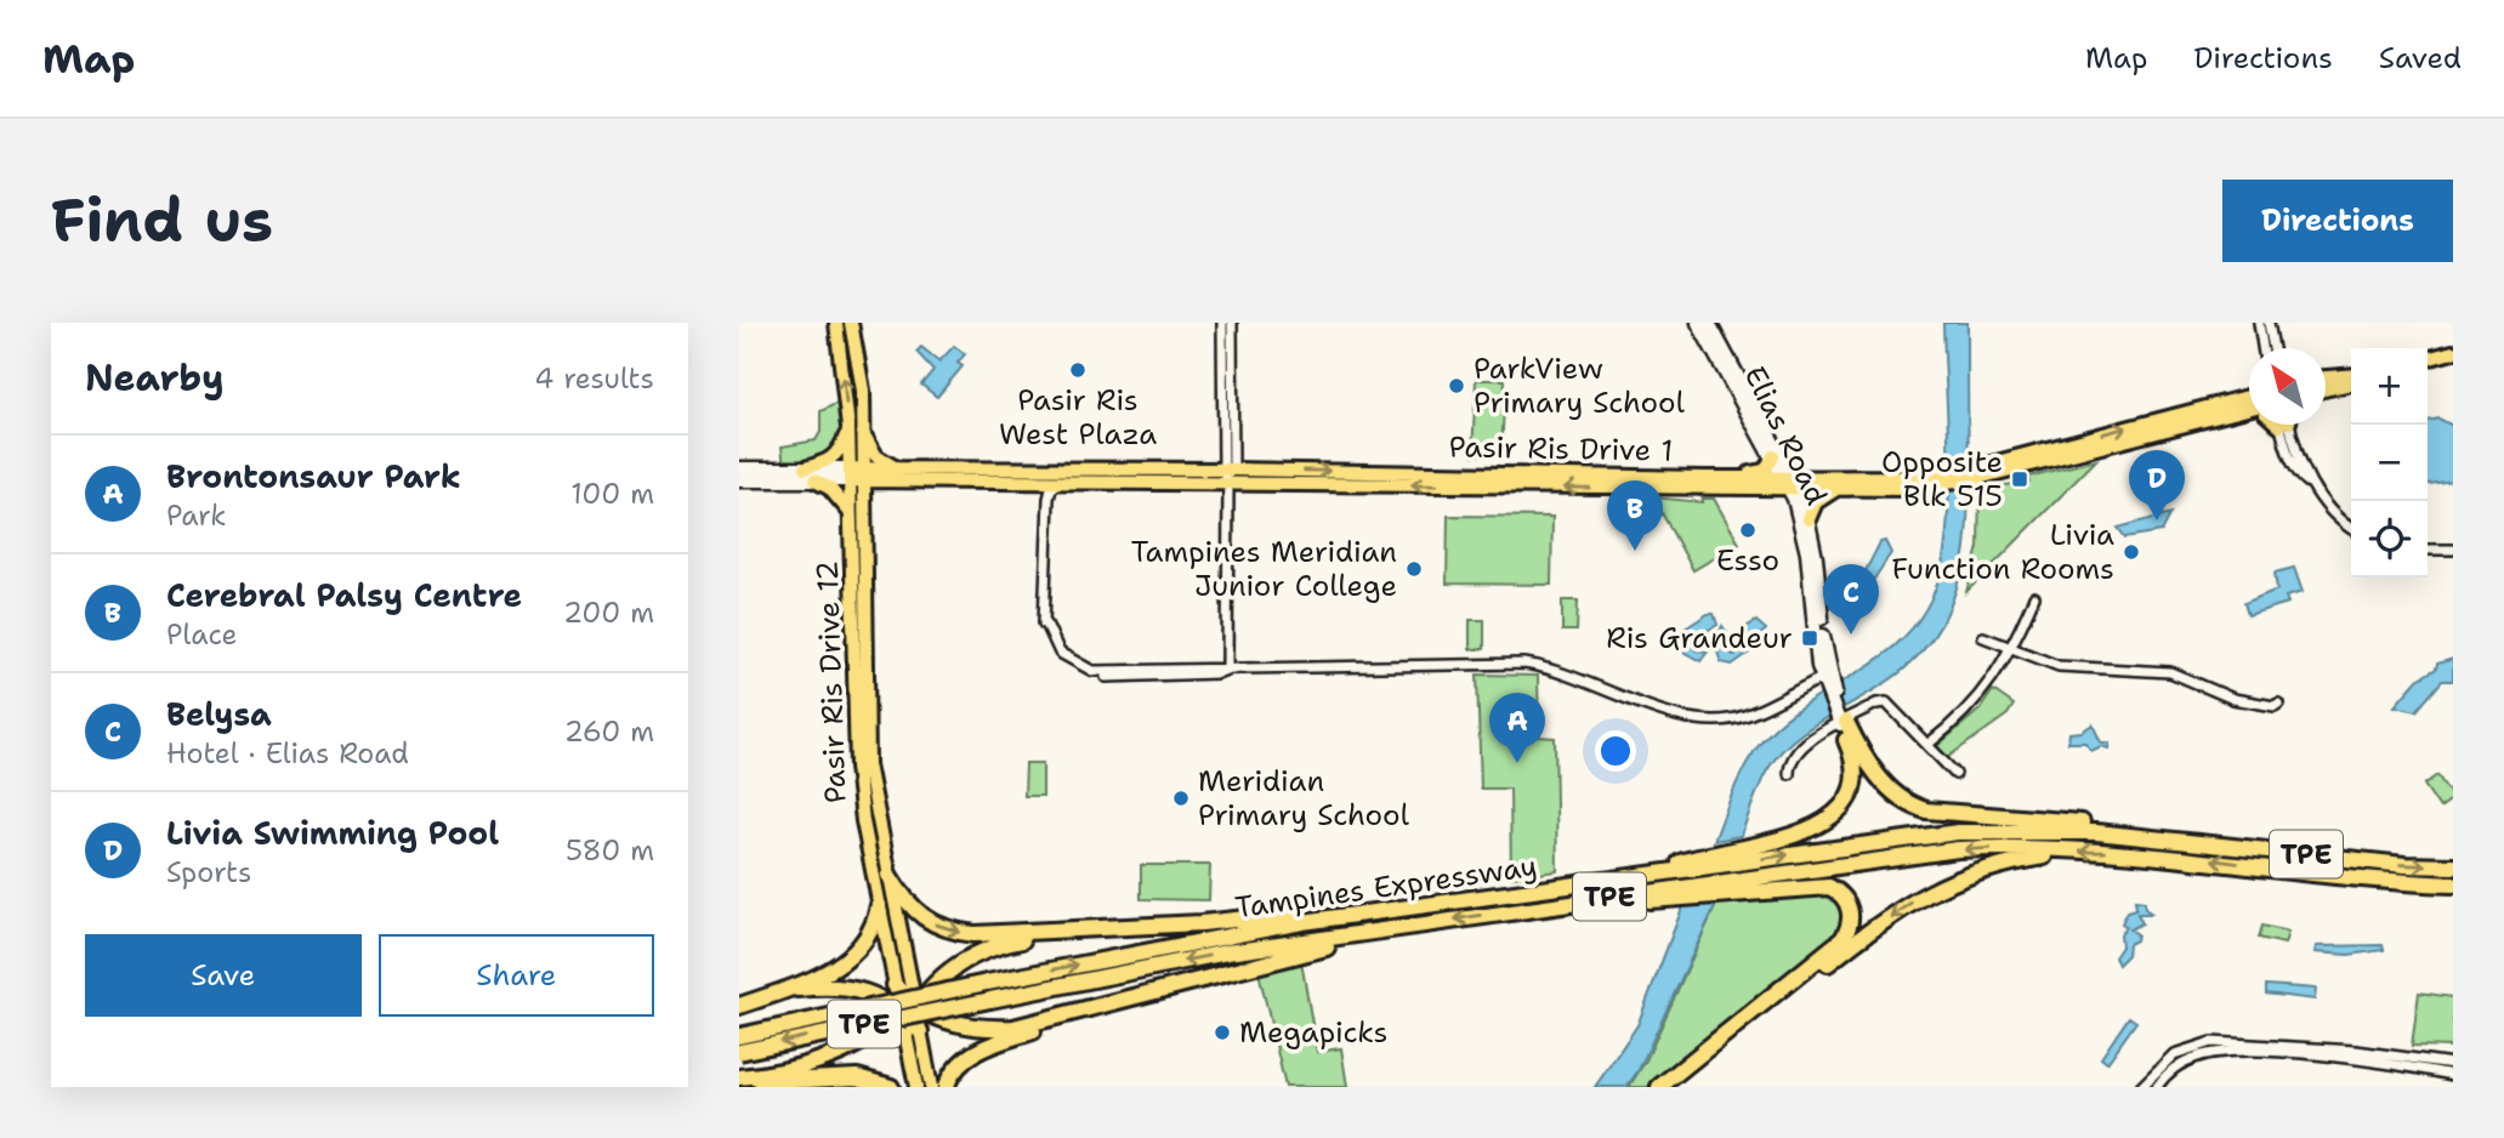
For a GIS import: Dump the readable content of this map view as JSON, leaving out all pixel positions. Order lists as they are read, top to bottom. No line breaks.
{"streets":{"highway":["TPE","Tampines Expressway"],"main road":["Elias Road","Pasir Ris Drive 1","Pasir Ris Drive 12"]},"crossings":[["Elias Road","Pasir Ris Drive 1"],["Pasir Ris Drive 1","Pasir Ris Drive 12"]],"places":{"other":["Pasir Ris West Plaza","ParkView Primary School","Esso","Livia Function Rooms","Tampines Meridian Junior College","Meridian Primary School","Megapicks"],"transit":["Opposite Blk 515","Ris Grandeur"]},"north":"top left","page":{"header":"Map","nav":["Map","Directions","Saved"],"buttons":["Directions",["Save","Share"]],"title":"Find us","heading":["Nearby","4 results"],"map_buttons":["+","−"],"list":[{"mark":"A","name":"Brontonsaur Park","note":"Park","value":"100 m"},{"mark":"B","name":"Cerebral Palsy Centre","note":"Place","value":"200 m"},{"mark":"C","name":"Belysa","note":"Hotel · Elias Road","value":"260 m"},{"mark":"D","name":"Livia Swimming Pool","note":"Sports","value":"580 m"}],"pins":["D","B","C","A"]}}
